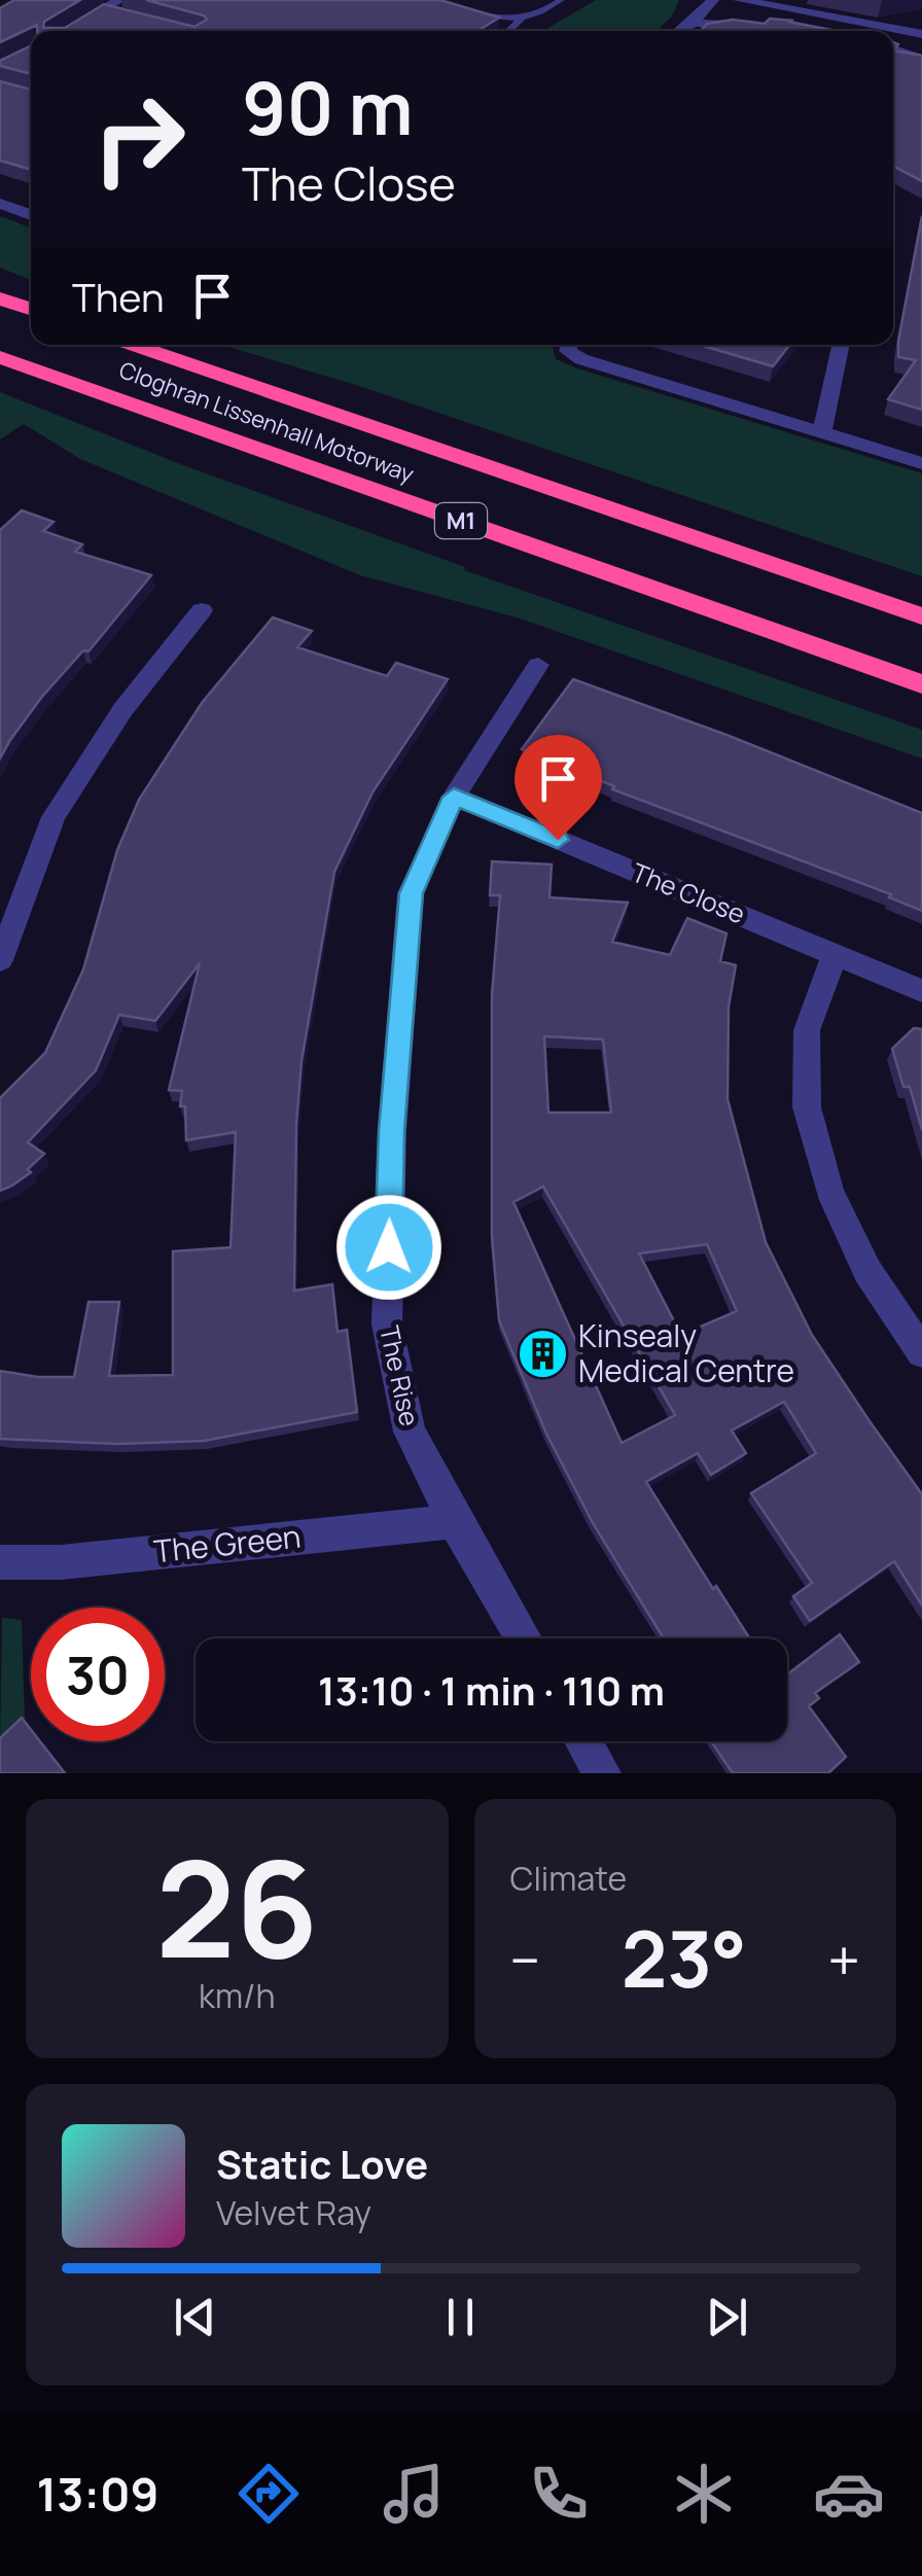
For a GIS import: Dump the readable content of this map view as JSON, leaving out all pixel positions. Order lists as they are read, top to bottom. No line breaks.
{"streets":{"highway":["Cloghran Lissenhall Motorway","M1"],"street":["The Close","The Rise","The Green"]},"crossings":[["The Close","The Rise"],["The Rise","The Green"]],"places":{"building":["Kinsealy Medical Centre"]},"page":{"turn":["90 m","The Close"],"then":"Then","limit":"30","trip":"13:10 · 1 min · 110 m","tile":[["26","km/h"],"Climate"],"heat":["−","23°","+"],"song":["Static Love","Velvet Ray"],"tabs":"13:09"}}
